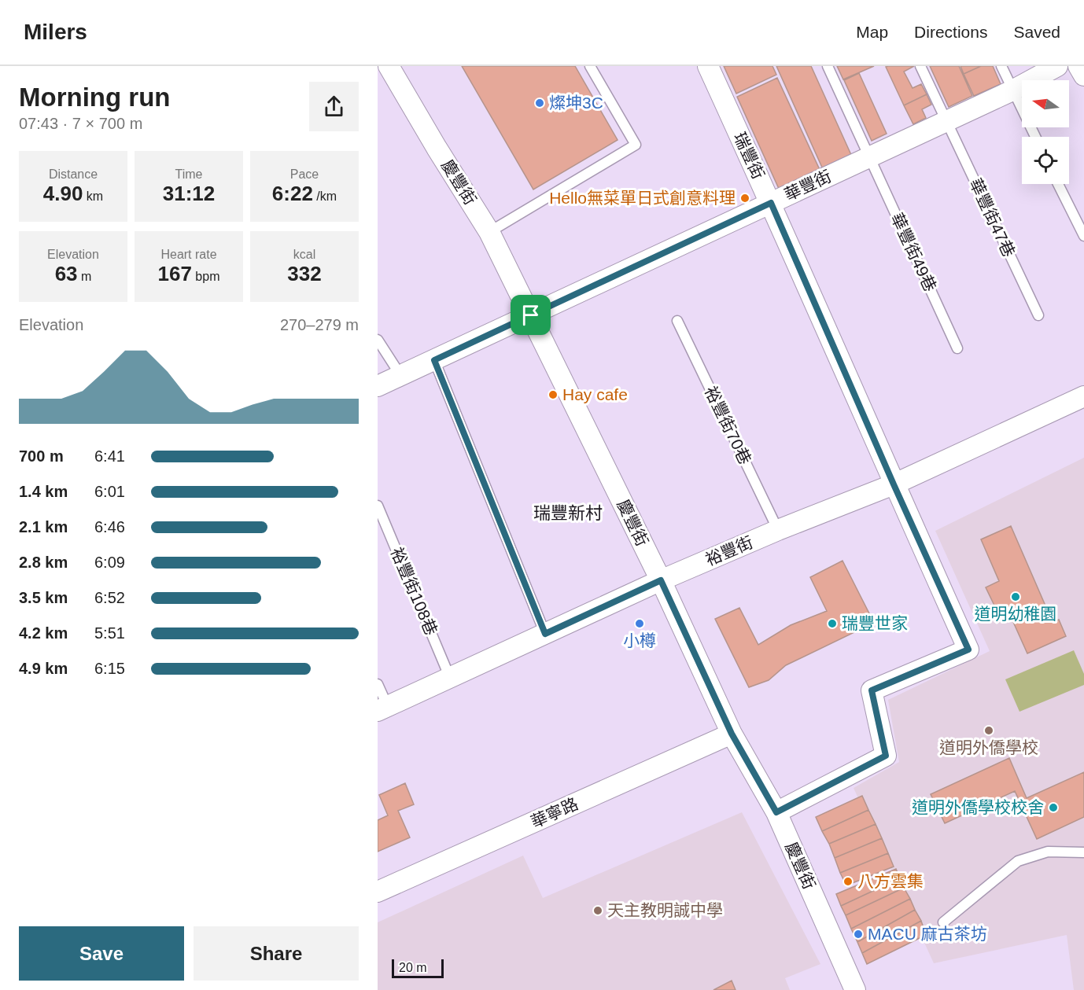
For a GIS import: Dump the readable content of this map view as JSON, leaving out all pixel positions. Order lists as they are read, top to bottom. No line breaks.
{"streets":{"street":["瑞豐街","慶豐街","華豐街","裕豐街","華寧路"],"lane":["華豐街47巷","華豐街49巷","裕豐街70巷","裕豐街108巷"]},"crossings":[["瑞豐街","慶豐街"],["瑞豐街","華豐街"],["瑞豐街","裕豐街"],["慶豐街","華豐街"],["慶豐街","裕豐街"],["慶豐街","華寧路"],["華豐街","華豐街47巷"],["華豐街","華豐街49巷"],["裕豐街70巷","裕豐街"],["裕豐街","裕豐街108巷"]],"districts":["瑞豐新村"],"places":["燦坤3C","Hello無菜單日式創意料理","Hay cafe","道明幼稚園","小樽","瑞豐世家","道明外僑學校","道明外僑學校校舍","八方雲集","天主教明誠中學","MACU 麻古茶坊"],"scale_bar":"20 m","north":"left","page":{"header":"Milers","nav":["Map","Directions","Saved"],"heading":["Morning run","07:43 · 7 × 700 m"],"stats":[["Distance","4.90 km"],["Time","31:12"],["Pace","6:22 /km"],["Elevation","63 m"],["Heart rate","167 bpm"],["kcal","332"]],"chart":["Elevation","270–279 m"],"list":[{"name":"700 m","note":"6:41"},{"name":"1.4 km","note":"6:01"},{"name":"2.1 km","note":"6:46"},{"name":"2.8 km","note":"6:09"},{"name":"3.5 km","note":"6:52"},{"name":"4.2 km","note":"5:51"},{"name":"4.9 km","note":"6:15"}],"buttons":["Save","Share"],"scale":"20 m"}}
